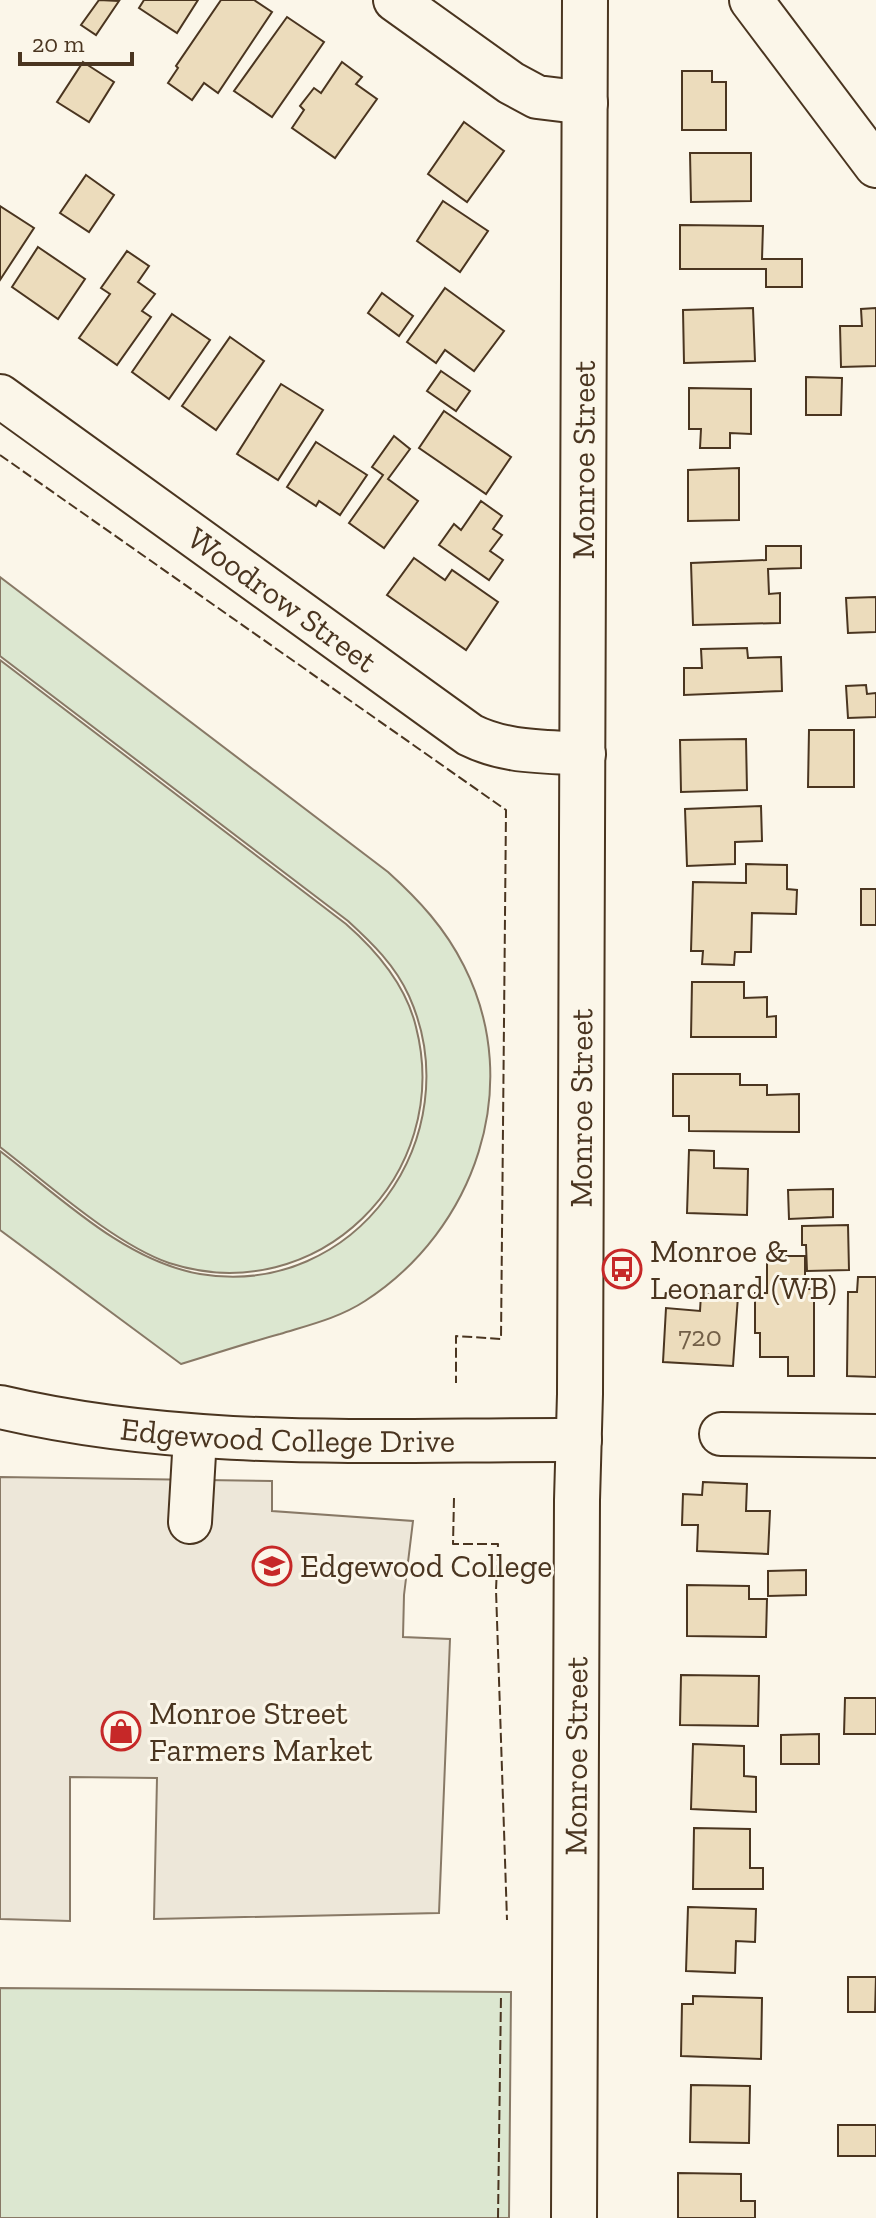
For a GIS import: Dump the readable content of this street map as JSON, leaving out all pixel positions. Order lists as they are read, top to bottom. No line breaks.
{"streets":{"main road":["Monroe Street"],"street":["Woodrow Street","Edgewood College Drive"]},"crossings":[["Monroe Street","Woodrow Street"],["Monroe Street","Edgewood College Drive"]],"places":{"bus stop":["Monroe & Leonard (WB)"],"school or university":["Edgewood College"],"shop":["Monroe Street Farmers Market"]},"house_numbers":["720"],"scale_bar":"20 m"}
